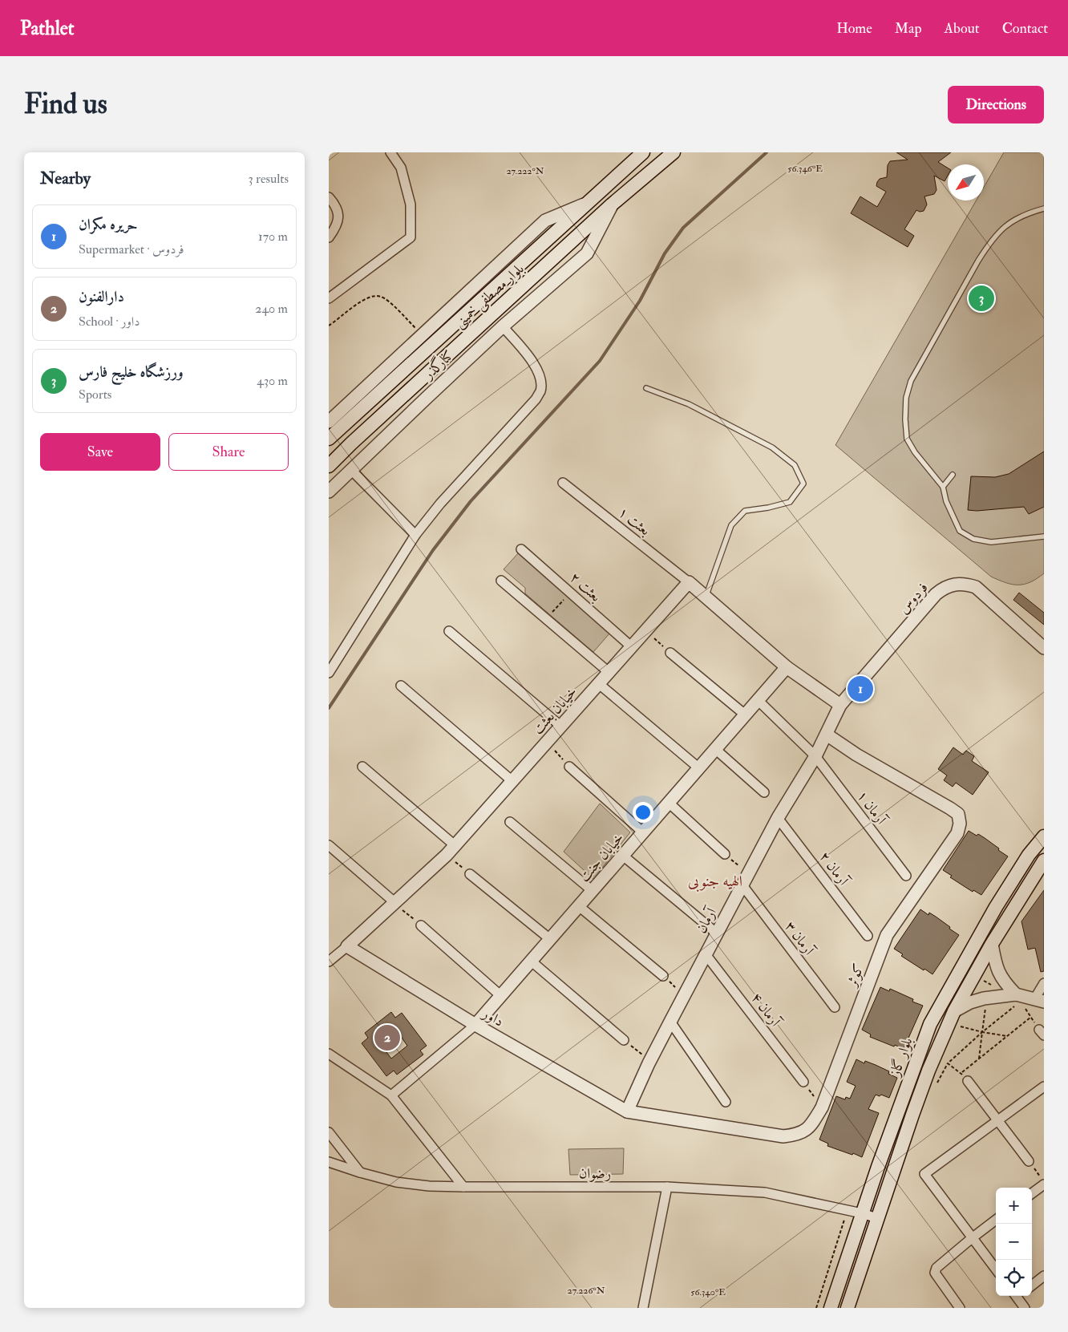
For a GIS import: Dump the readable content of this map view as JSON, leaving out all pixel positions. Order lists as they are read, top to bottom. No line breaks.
{"streets":{"main road":["بلوار مصطفی خمینی","بلوار گاز"],"street":["کنارگذر","بعثت ۱","بعثت ۲","فردوس","خیابان بعثت","آرمان ۱","خیابان جنت","آرمان ۲","آرمان","آرمان ۳","کوثر","آرمان ۴","داور","رضوان"]},"crossings":[["بلوار مصطفی خمینی","کنارگذر"],["بعثت ۱","خیابان بعثت"],["بعثت ۲","خیابان بعثت"],["فردوس","آرمان"],["خیابان بعثت","داور"],["آرمان ۱","خیابان جنت"],["آرمان ۱","آرمان"],["خیابان جنت","داور"],["آرمان ۲","آرمان"],["آرمان","آرمان ۳"],["آرمان","کوثر"],["آرمان","آرمان ۴"],["آرمان","داور"],["کوثر","داور"],["بلوار گاز","رضوان"]],"districts":["الهیه جنوبی"],"north":"bottom left","page":{"header":"Pathlet","nav":["Home","Map","About","Contact"],"buttons":["Directions",["Save","Share"]],"title":"Find us","heading":["Nearby","3 results"],"list":[{"mark":"1","name":"حریره مکران","note":"Supermarket · فردوس","value":"170 m"},{"mark":"2","name":"دارالفنون","note":"School · داور","value":"240 m"},{"mark":"3","name":"ورزشگاه خلیج فارس","note":"Sports","value":"430 m"}],"pins":["3","1","2"],"map_buttons":["+","−"]},"coordinates":["56.346°E","27.222°N","27.226°N","56.340°E"]}
